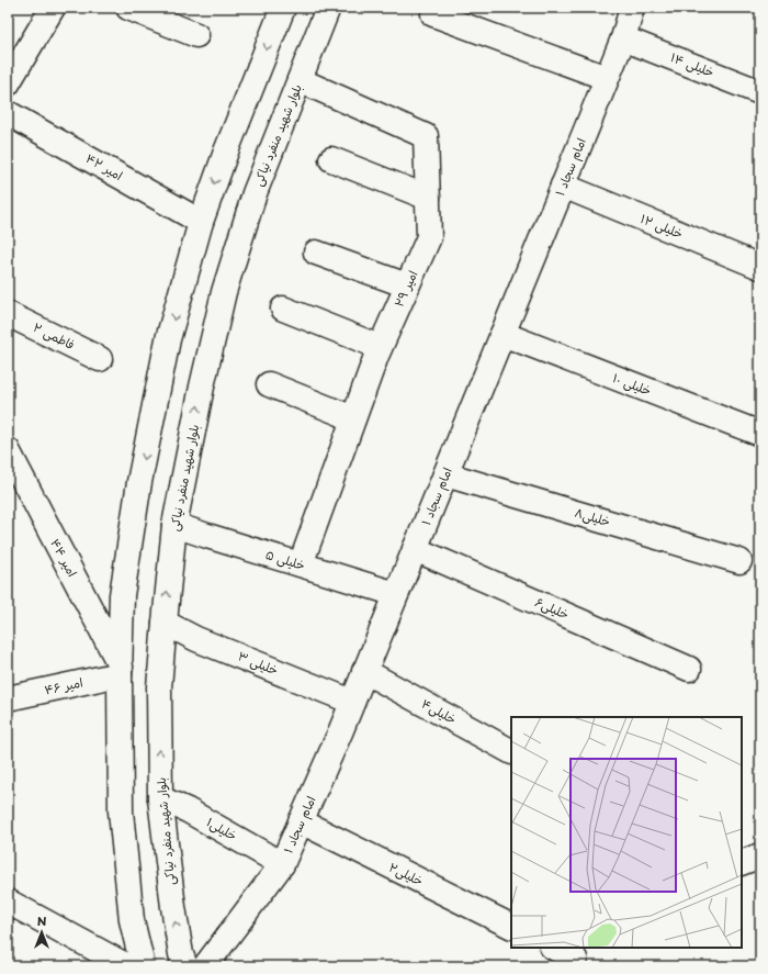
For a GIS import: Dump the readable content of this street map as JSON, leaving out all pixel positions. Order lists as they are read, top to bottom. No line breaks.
{"streets":{"street":["خلیلی ۱۴","بلوار شهید منفرد نیاکی","امیر ۴۲","امام سجاد ۱","خلیلی ۱۲","امیر ۲۹","فاطمی ۲","خلیلی ۱۰","خلیلی۸","امیر ۴۴","خلیلی ۵","خلیلی۶","خلیلی ۳","امیر ۴۶","خلیلی۴","خلیلی۱","خلیلی۲"]},"crossings":[["خلیلی ۱۴","امام سجاد ۱"],["بلوار شهید منفرد نیاکی","امیر ۲۹"],["بلوار شهید منفرد نیاکی","خلیلی ۵"],["بلوار شهید منفرد نیاکی","خلیلی ۳"],["بلوار شهید منفرد نیاکی","خلیلی۱"],["امام سجاد ۱","خلیلی ۱۲"],["امام سجاد ۱","خلیلی ۱۰"],["امام سجاد ۱","خلیلی۸"],["امام سجاد ۱","خلیلی ۵"],["امام سجاد ۱","خلیلی۶"],["امام سجاد ۱","خلیلی ۳"],["امام سجاد ۱","خلیلی۴"],["امام سجاد ۱","خلیلی۱"],["امام سجاد ۱","خلیلی۲"],["امیر ۲۹","خلیلی ۵"],["امیر ۴۴","امیر ۴۶"]],"north":"top"}
